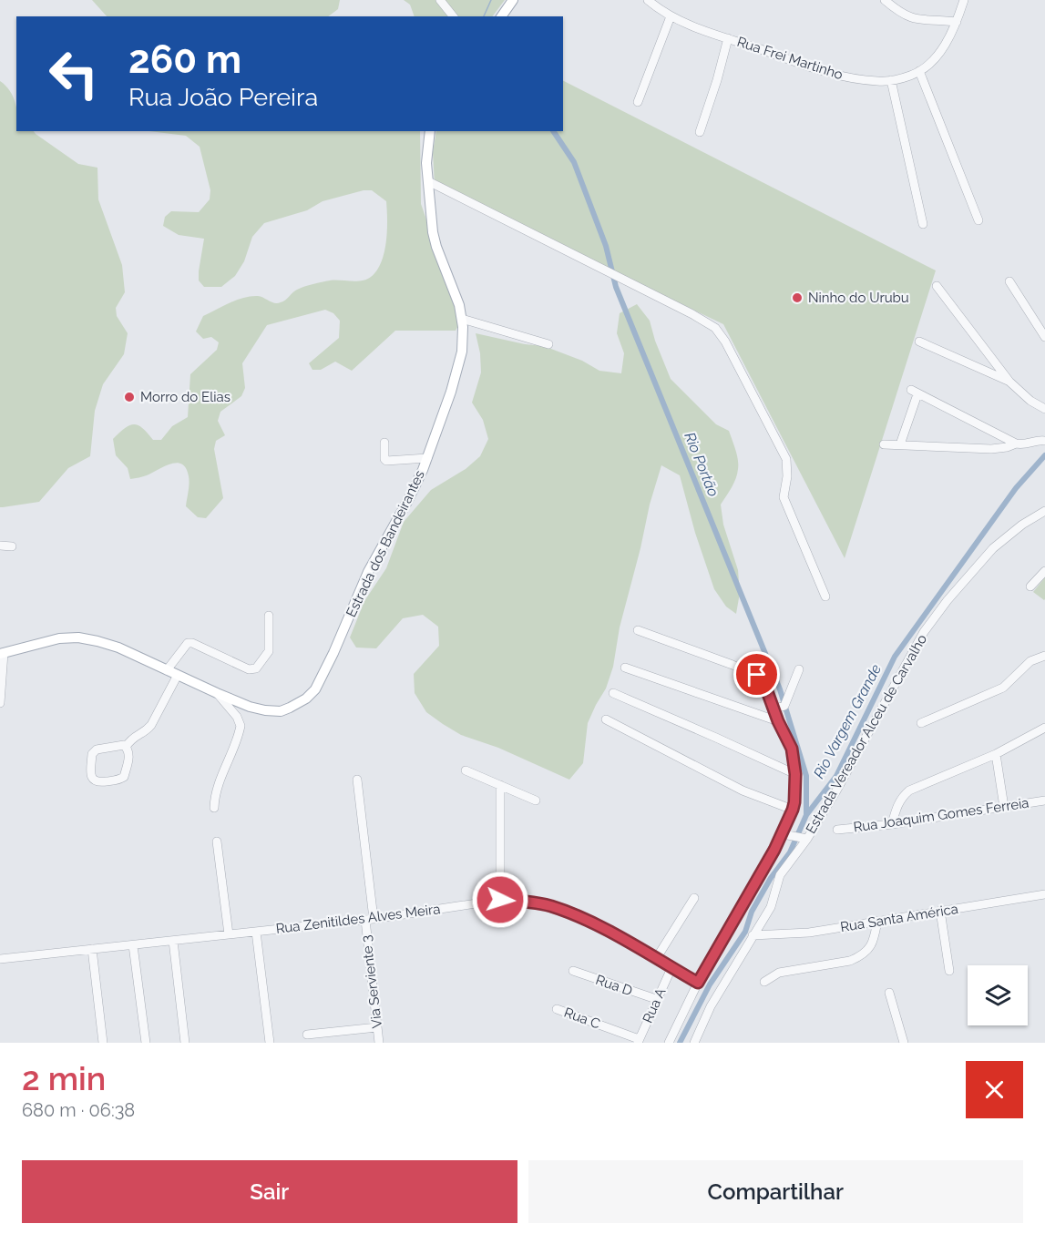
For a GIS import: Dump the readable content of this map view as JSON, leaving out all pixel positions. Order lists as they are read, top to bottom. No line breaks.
{"streets":{"main road":["Estrada dos Bandeirantes"],"street":["Rua Frei Martinho","Estrada Vereador Alceu de Carvalho","Rua Joaquim Gomes Ferreia","Rua Santa América","Rua Zenitildes Alves Meira","Via Serviente 3","Rua D","Rua A","Rua C"]},"crossings":[["Estrada Vereador Alceu de Carvalho","Rua Santa América"],["Rua Zenitildes Alves Meira","Via Serviente 3"],["Rua Zenitildes Alves Meira","Rua A"],["Rua D","Rua A"],["Rua A","Rua C"]],"water":["Rio Portão","Rio Vargem Grande"],"places":["Ninho do Urubu","Morro do Elias"],"page":{"turn":["260 m","Rua João Pereira"],"heading":["2 min","680 m · 06:38"],"buttons":["Sair","Compartilhar"]}}
